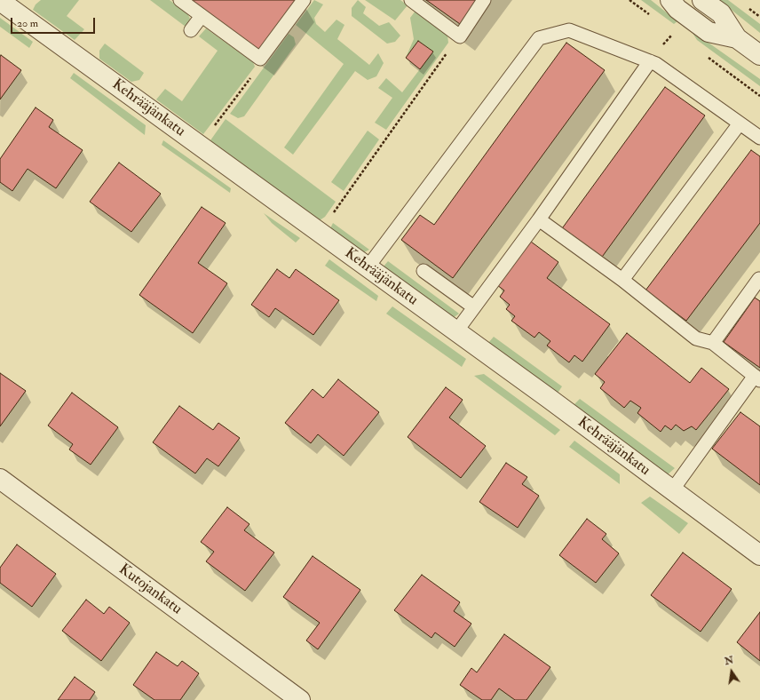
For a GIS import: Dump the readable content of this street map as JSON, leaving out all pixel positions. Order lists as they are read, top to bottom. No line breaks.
{"streets":{"street":["Kehrääjänkatu","Kutojankatu"]},"scale_bar":"20 m","north":"top"}
